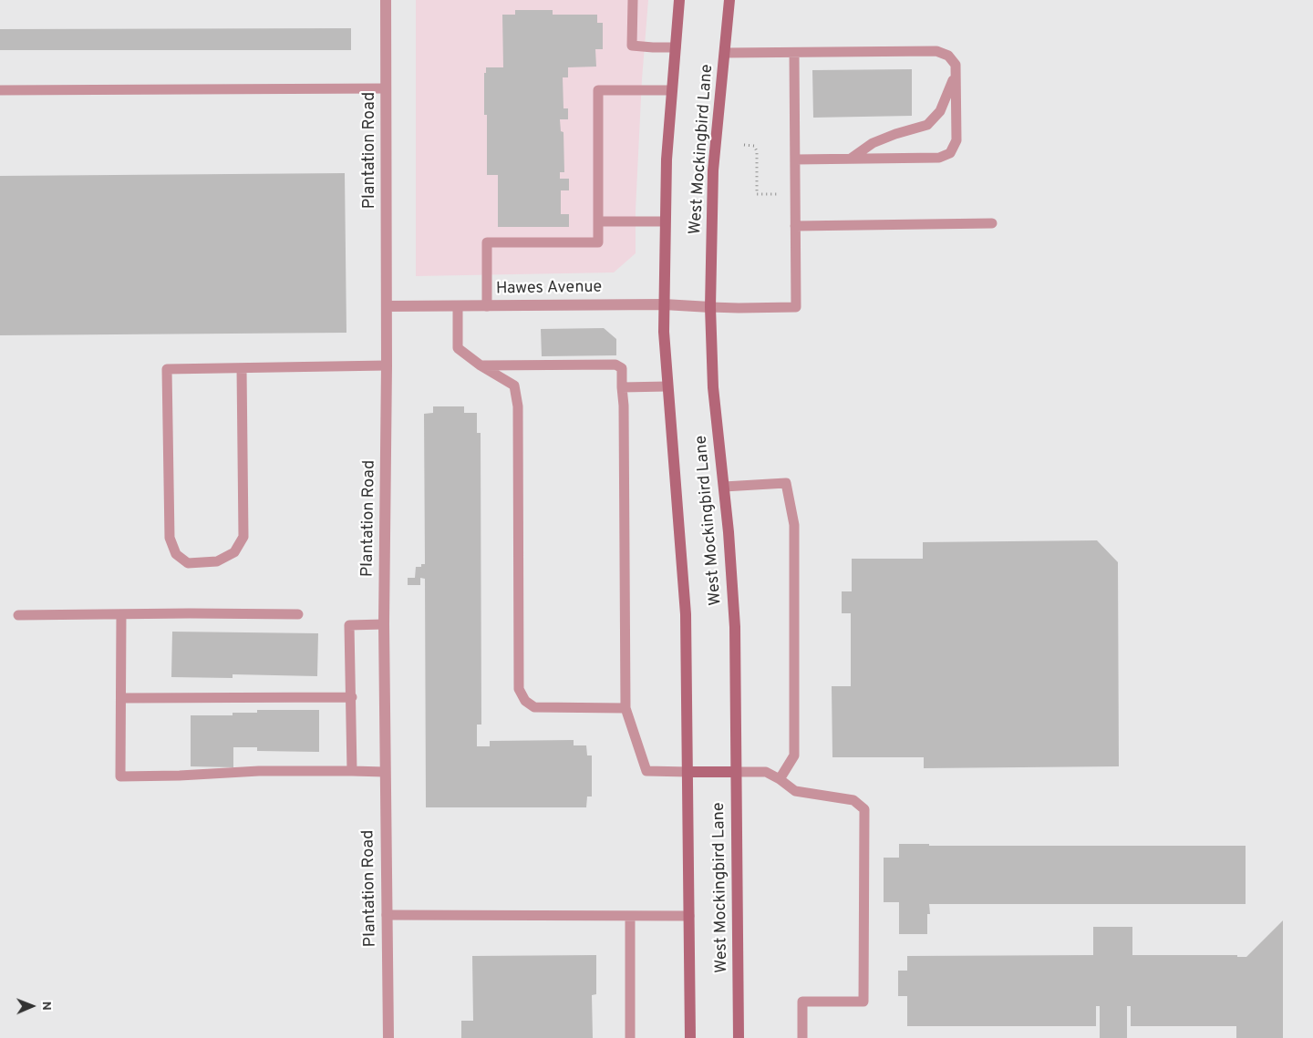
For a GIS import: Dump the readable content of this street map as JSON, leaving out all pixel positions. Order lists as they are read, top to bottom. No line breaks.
{"streets":{"main road":["West Mockingbird Lane"],"street":["Plantation Road","Hawes Avenue"]},"crossings":[["West Mockingbird Lane","Hawes Avenue"],["Plantation Road","Hawes Avenue"]],"north":"right"}
